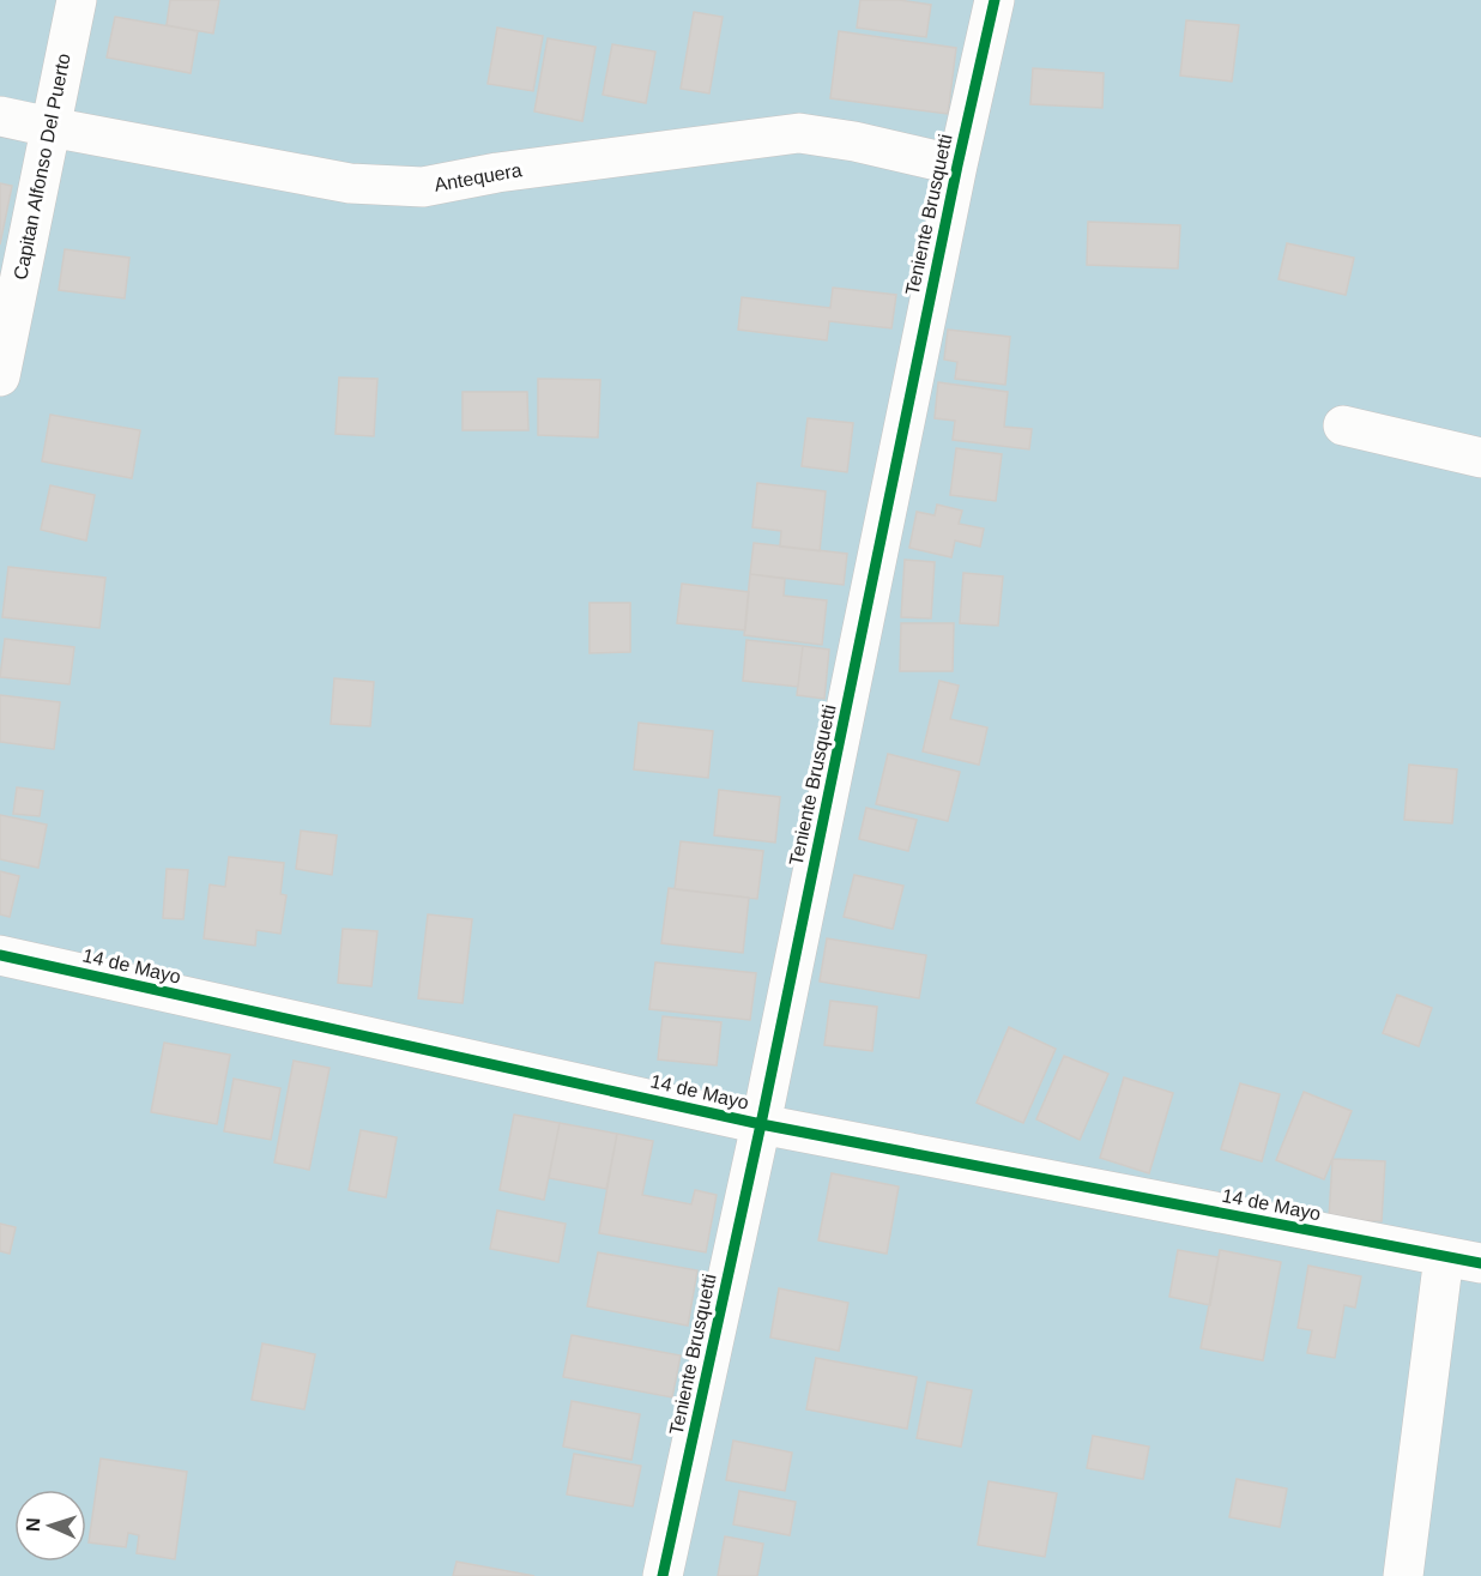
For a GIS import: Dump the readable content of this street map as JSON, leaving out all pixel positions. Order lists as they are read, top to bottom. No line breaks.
{"streets":{"street":["Capitan Alfonso Del Puerto","Antequera","Teniente Brusquetti","14 de Mayo"]},"crossings":[["Capitan Alfonso Del Puerto","Antequera"],["Antequera","Teniente Brusquetti"],["Teniente Brusquetti","14 de Mayo"]],"north":"left"}
